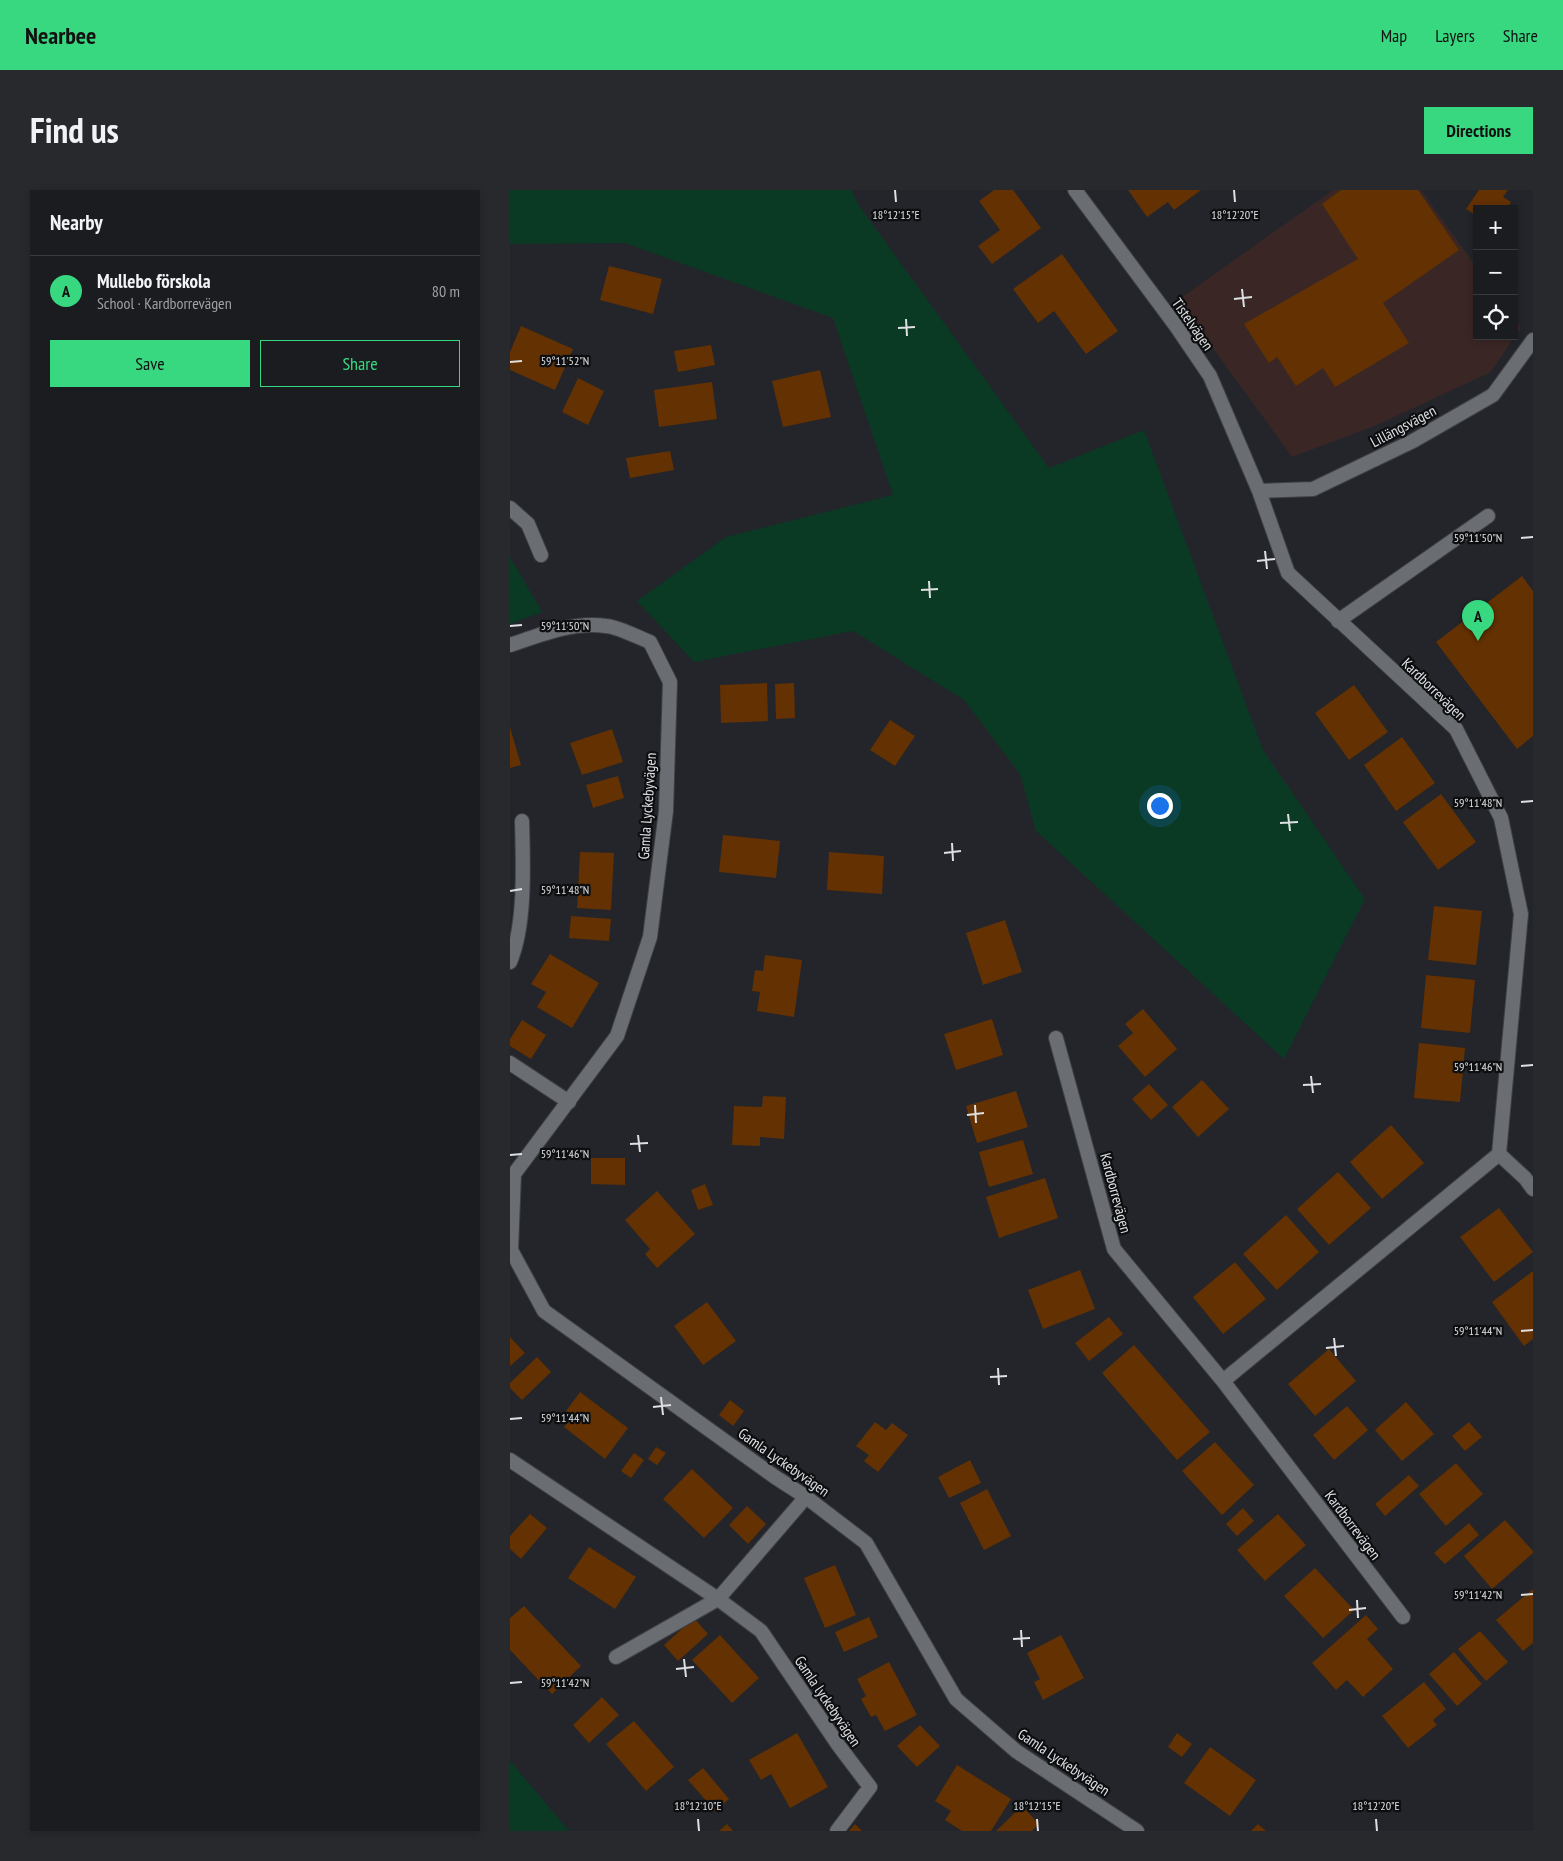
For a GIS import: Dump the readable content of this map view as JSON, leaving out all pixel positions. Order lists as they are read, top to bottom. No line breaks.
{"streets":{"street":["Tistelvägen","Lillängsvägen","Kardborrevägen","Gamla Lyckebyvägen","Gamla lyckebyvägen"]},"crossings":[["Tistelvägen","Lillängsvägen"],["Tistelvägen","Kardborrevägen"],["Lillängsvägen","Kardborrevägen"],["Gamla Lyckebyvägen","Gamla lyckebyvägen"]],"page":{"header":"Nearbee","nav":["Map","Layers","Share"],"title":"Find us","buttons":["Directions",["Save","Share"]],"heading":"Nearby","map_buttons":["+","−"],"list":[{"mark":"A","name":"Mullebo förskola","note":"School · Kardborrevägen","value":"80 m"}],"pins":"A"},"coordinates":["18°12'15\"E","18°12'20\"E","59°11'52\"N","59°11'50\"N","59°11'48\"N","59°11'46\"N","59°11'44\"N","59°11'42\"N","18°12'10\"E"]}
